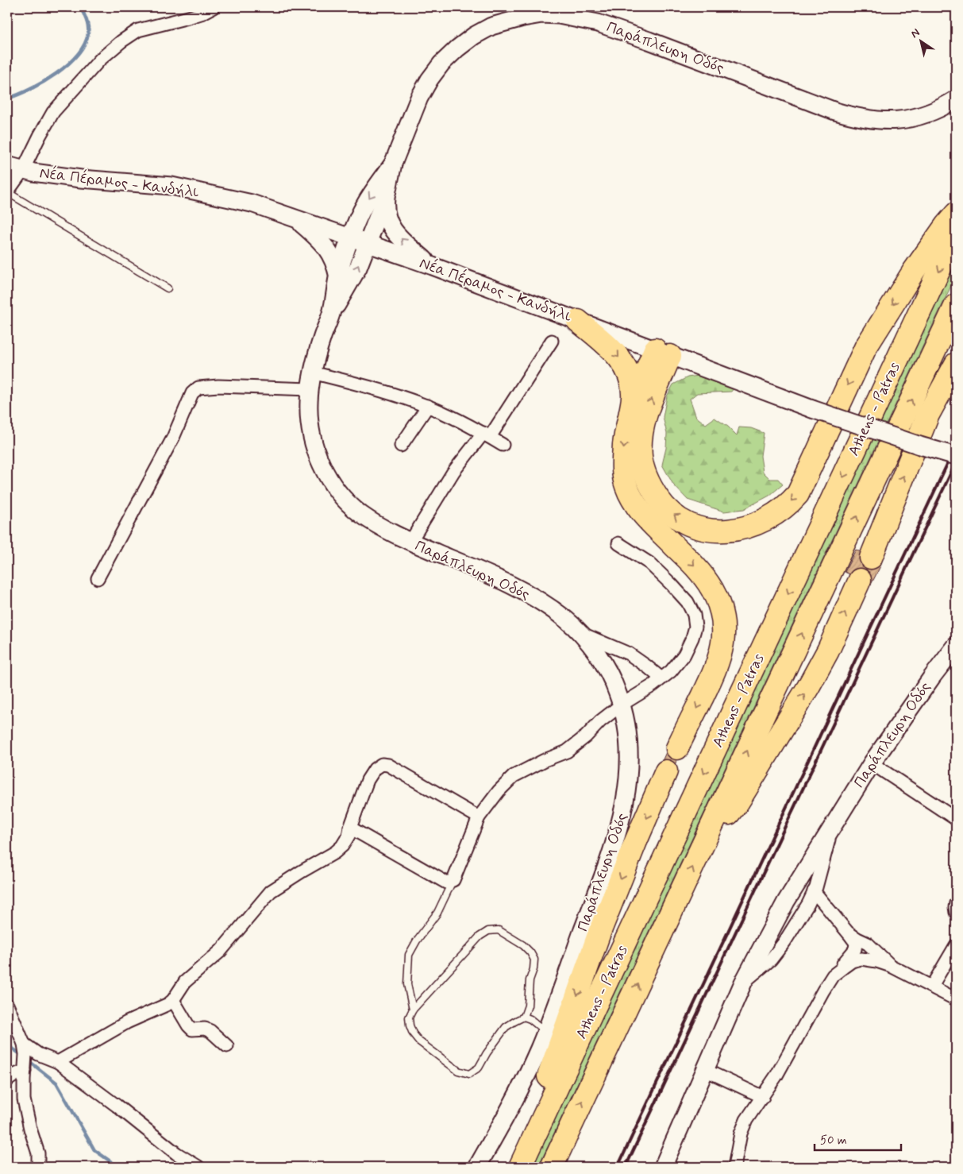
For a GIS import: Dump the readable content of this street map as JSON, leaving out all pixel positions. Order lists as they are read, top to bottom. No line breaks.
{"streets":{"highway":["Athens - Patras"],"street":["Παράπλευρη Οδός","Νέα Πέραμος - Κανδήλι"]},"crossings":[["Παράπλευρη Οδός","Νέα Πέραμος - Κανδήλι"]],"scale_bar":"50 m","north":"top left"}
